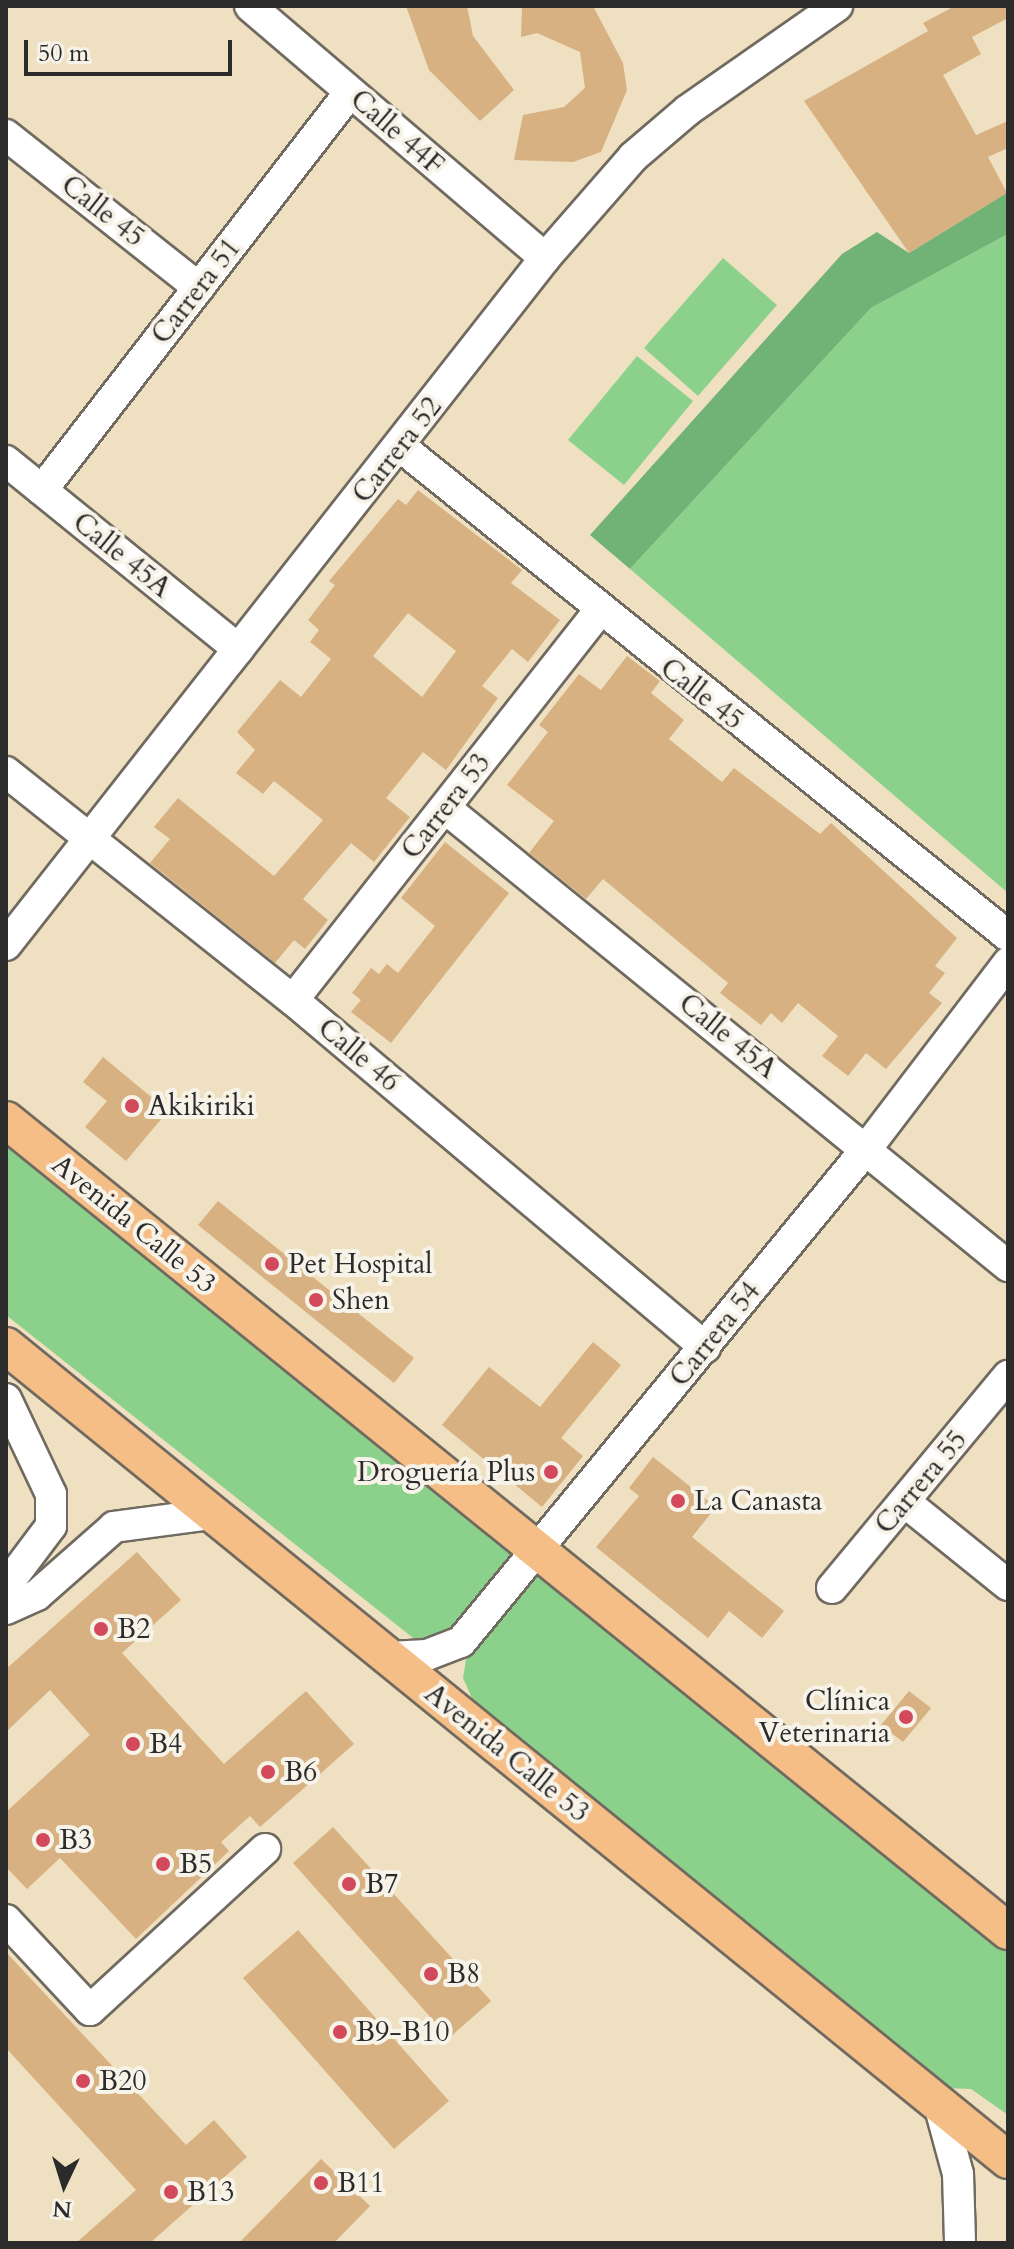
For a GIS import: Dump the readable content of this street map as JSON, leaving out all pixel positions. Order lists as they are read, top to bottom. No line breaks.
{"streets":{"main road":["Avenida Calle 53"],"street":["Calle 44F","Calle 45","Carrera 51","Carrera 52","Calle 45A","Carrera 53","Calle 46","Carrera 54","Carrera 55"]},"crossings":[["Calle 44F","Carrera 51"],["Calle 44F","Carrera 52"],["Calle 45","Carrera 51"],["Calle 45","Carrera 52"],["Calle 45","Carrera 53"],["Carrera 51","Calle 45A"],["Carrera 52","Calle 45A"],["Carrera 52","Calle 46"],["Calle 45A","Carrera 53"],["Calle 45A","Carrera 54"],["Carrera 53","Calle 46"],["Calle 46","Carrera 54"],["Avenida Calle 53","Carrera 54"]],"places":["Akikiriki","Pet Hospital","Shen","Droguería Plus","La Canasta","B2","Clínica Veterinaria","B4","B6","B3","B5","B7","B8","B9-B10","B20","B11","B13"],"scale_bar":"50 m","north":"bottom"}
